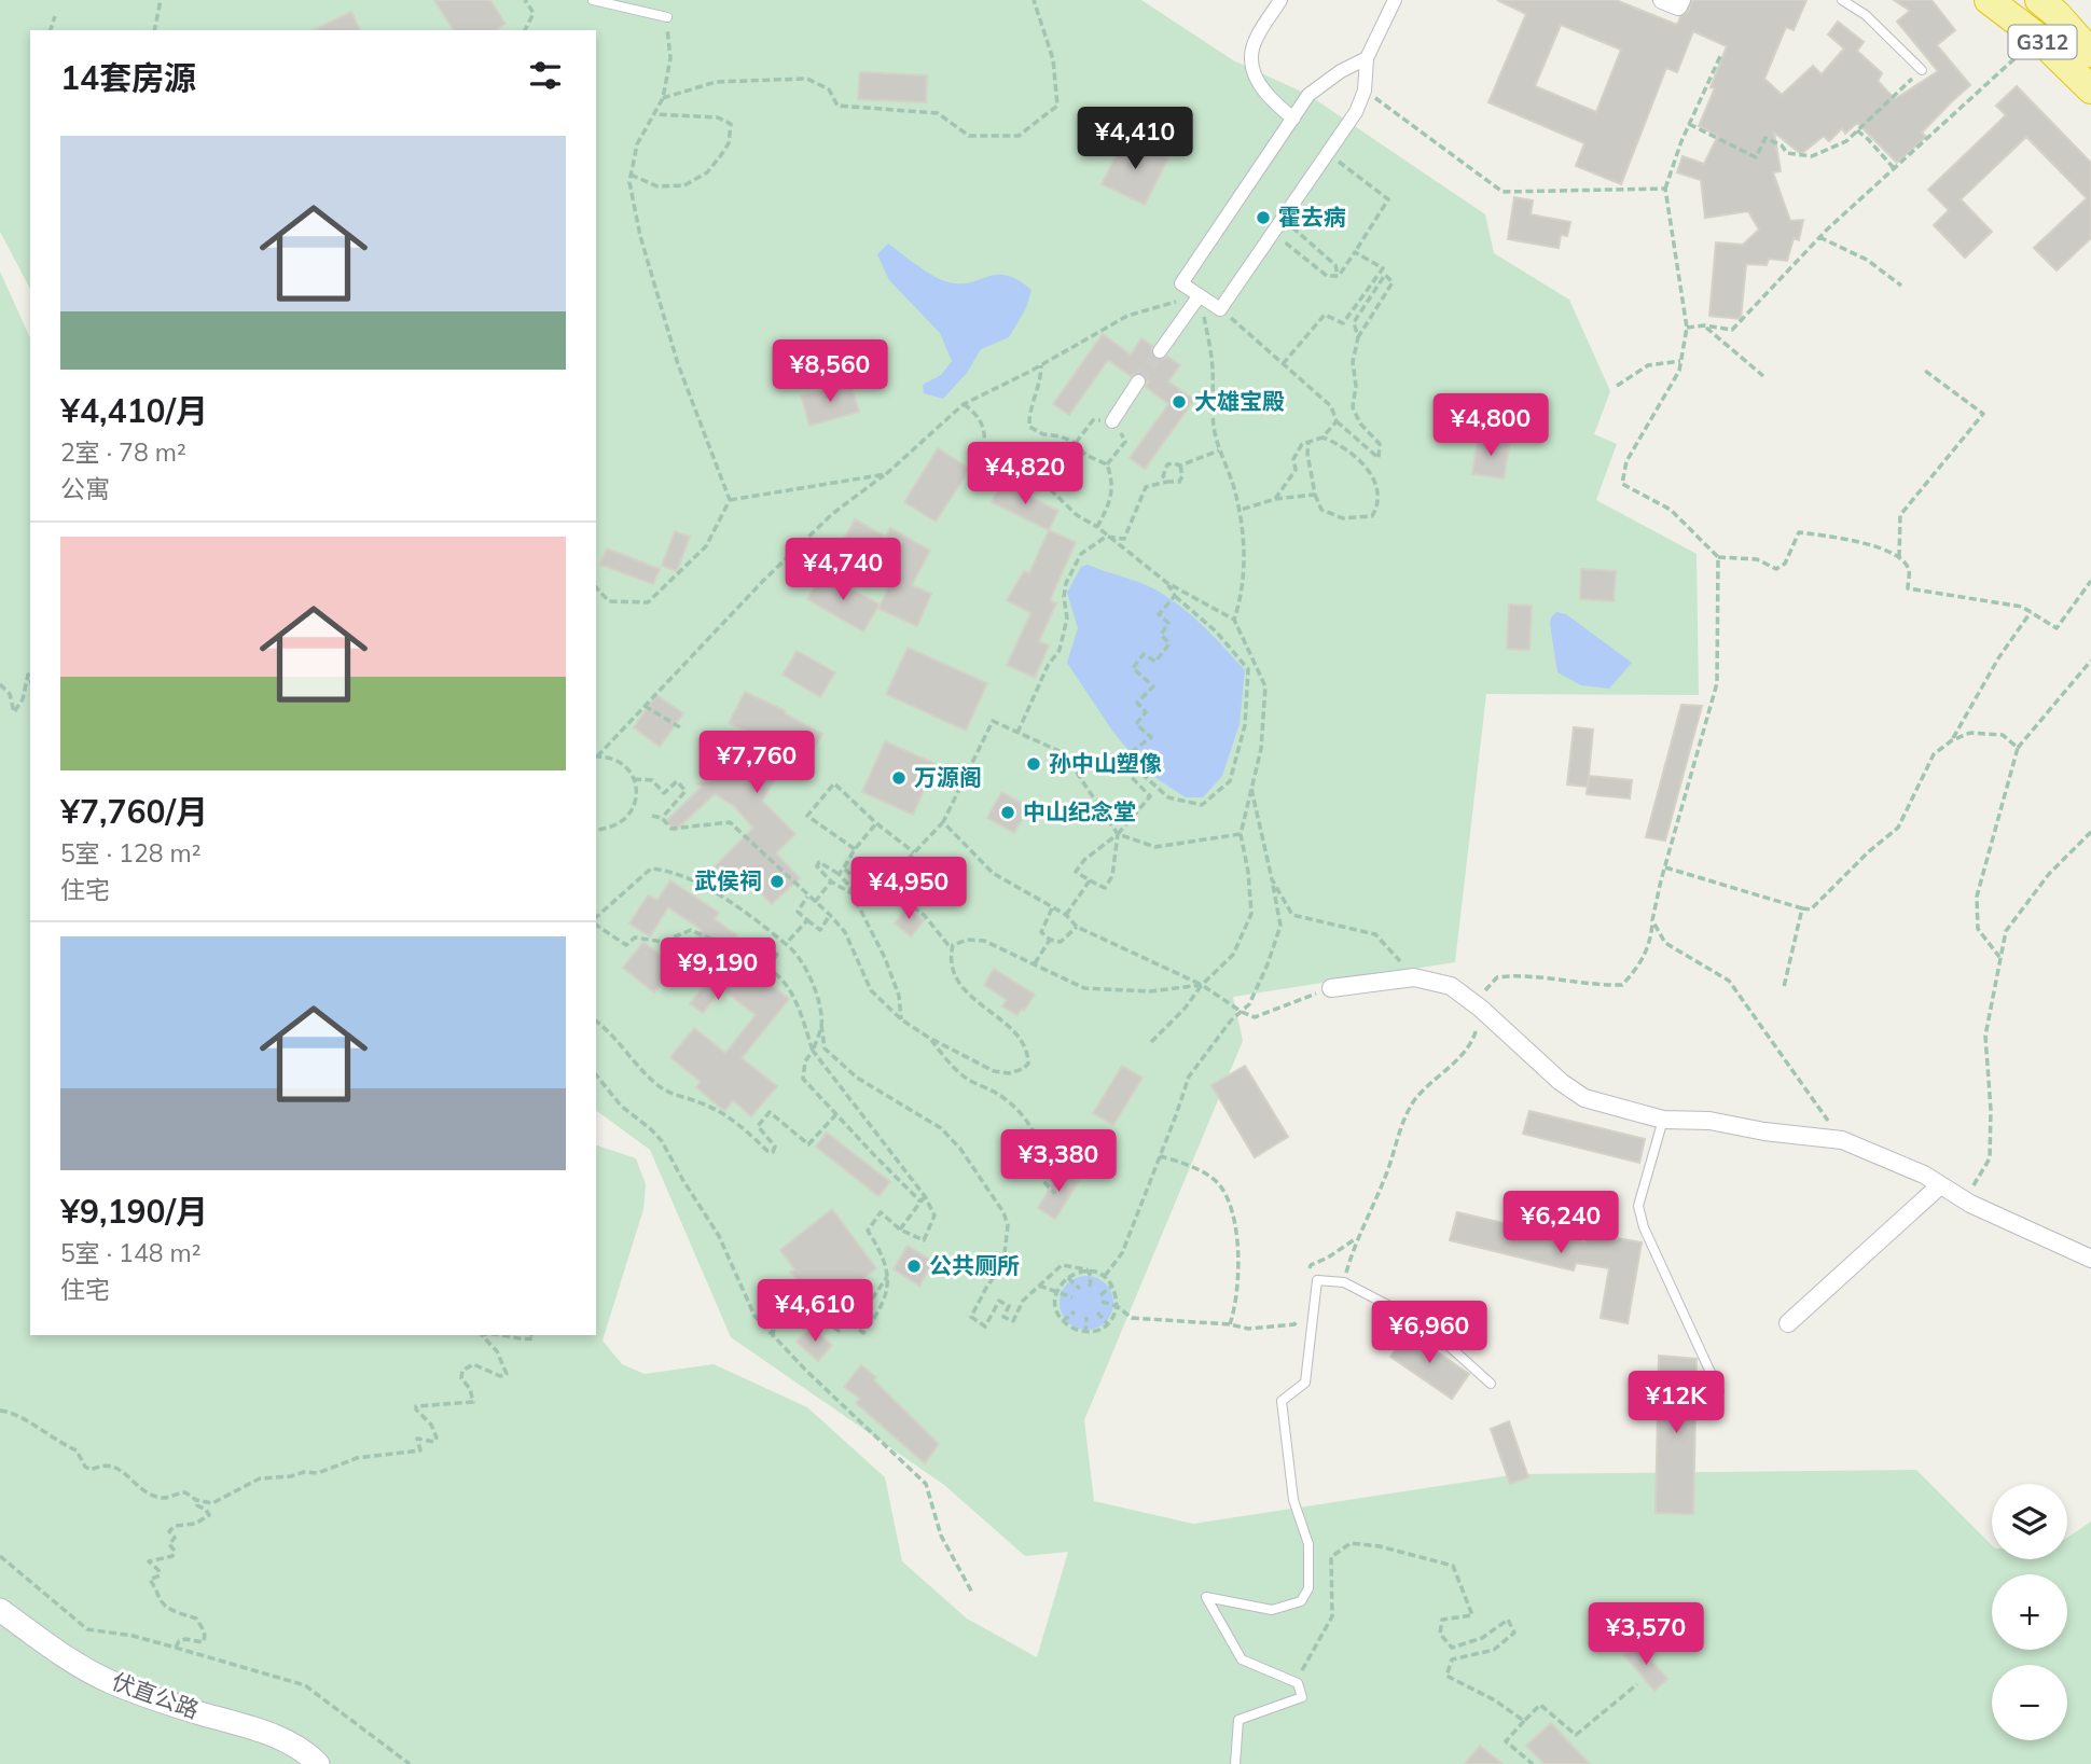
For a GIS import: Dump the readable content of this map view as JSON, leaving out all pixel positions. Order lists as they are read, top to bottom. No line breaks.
{"streets":{"highway":["G312"],"main road":["伏直公路"]},"places":["霍去病","大雄宝殿","孙中山塑像","万源阁","中山纪念堂","武侯祠","公共厕所"],"page":{"heading":"14套房源","price":["¥4,410","¥8,560","¥4,800","¥4,820","¥4,740","¥7,760","¥4,950","¥9,190","¥3,380","¥6,240","¥4,610","¥6,960","¥12K","¥3,570"],"list":[{"name":"¥4,410/月","note":"2室 · 78 m² · 公寓"},{"name":"¥7,760/月","note":"5室 · 128 m² · 住宅"},{"name":"¥9,190/月","note":"5室 · 148 m² · 住宅"}],"map_buttons":["+","−"]}}
